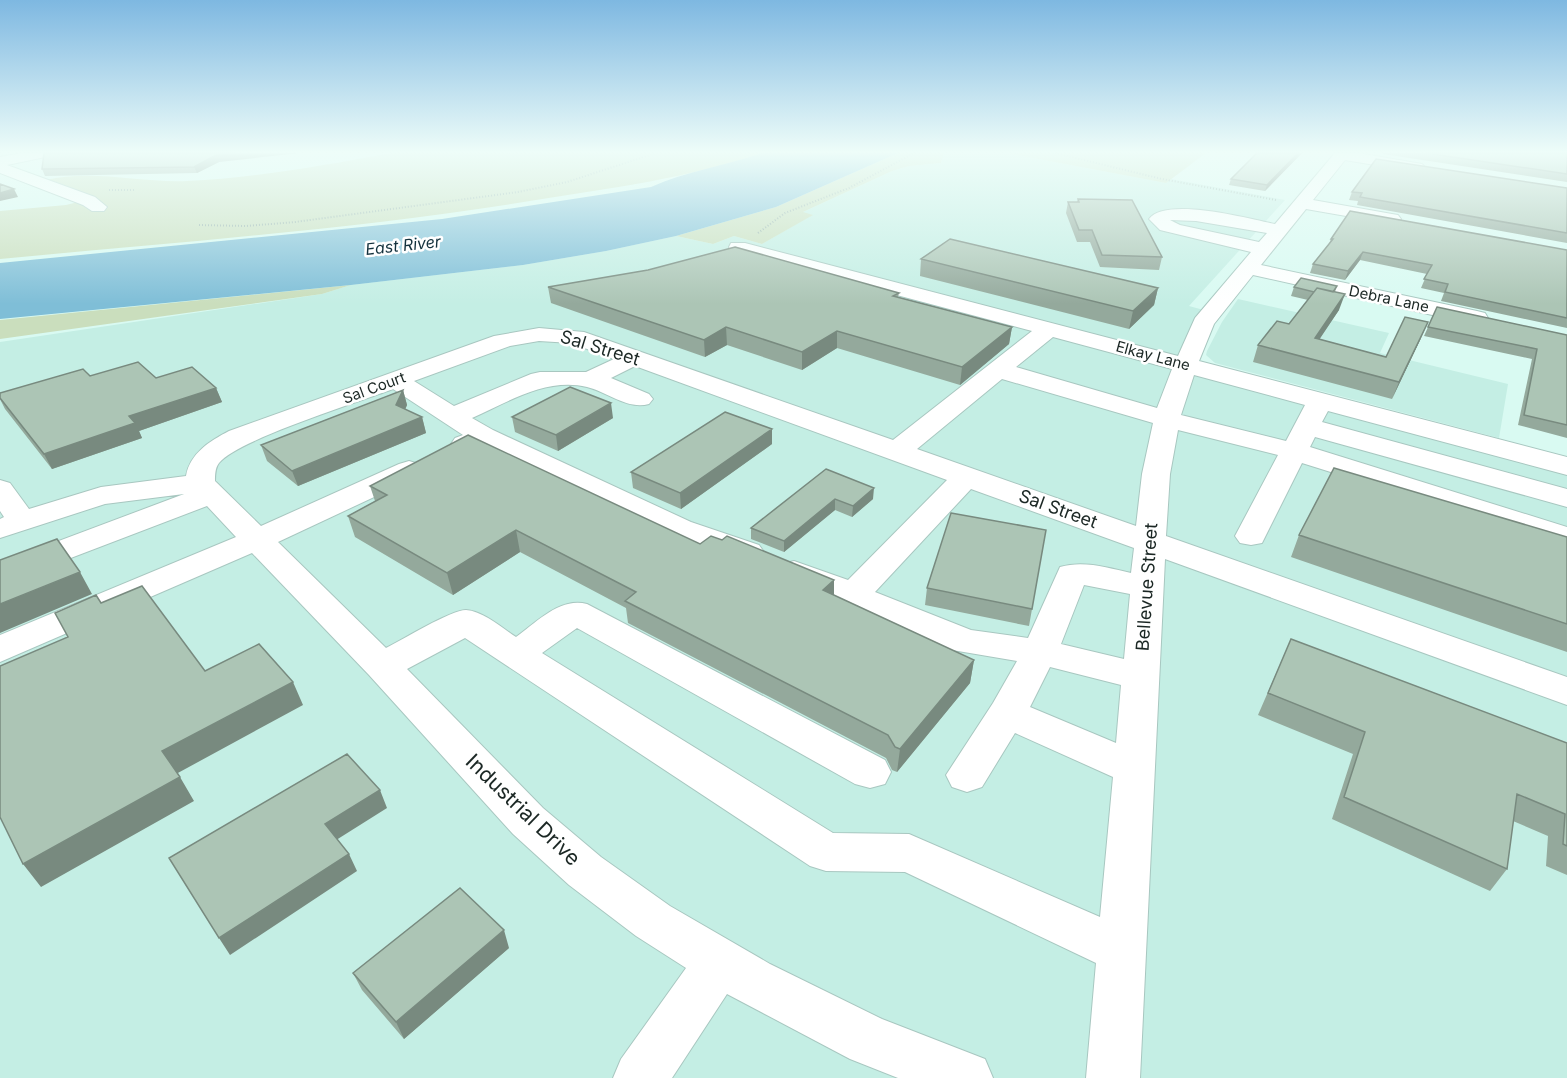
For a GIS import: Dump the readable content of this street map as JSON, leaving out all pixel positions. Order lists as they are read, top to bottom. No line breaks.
{"streets":{"street":["Debra Lane","Sal Street","Elkay Lane","Sal Court","Bellevue Street","Industrial Drive"]},"crossings":[["Debra Lane","Bellevue Street"],["Sal Street","Sal Court"],["Sal Street","Bellevue Street"],["Elkay Lane","Bellevue Street"],["Sal Court","Industrial Drive"]],"water":["East River"]}
